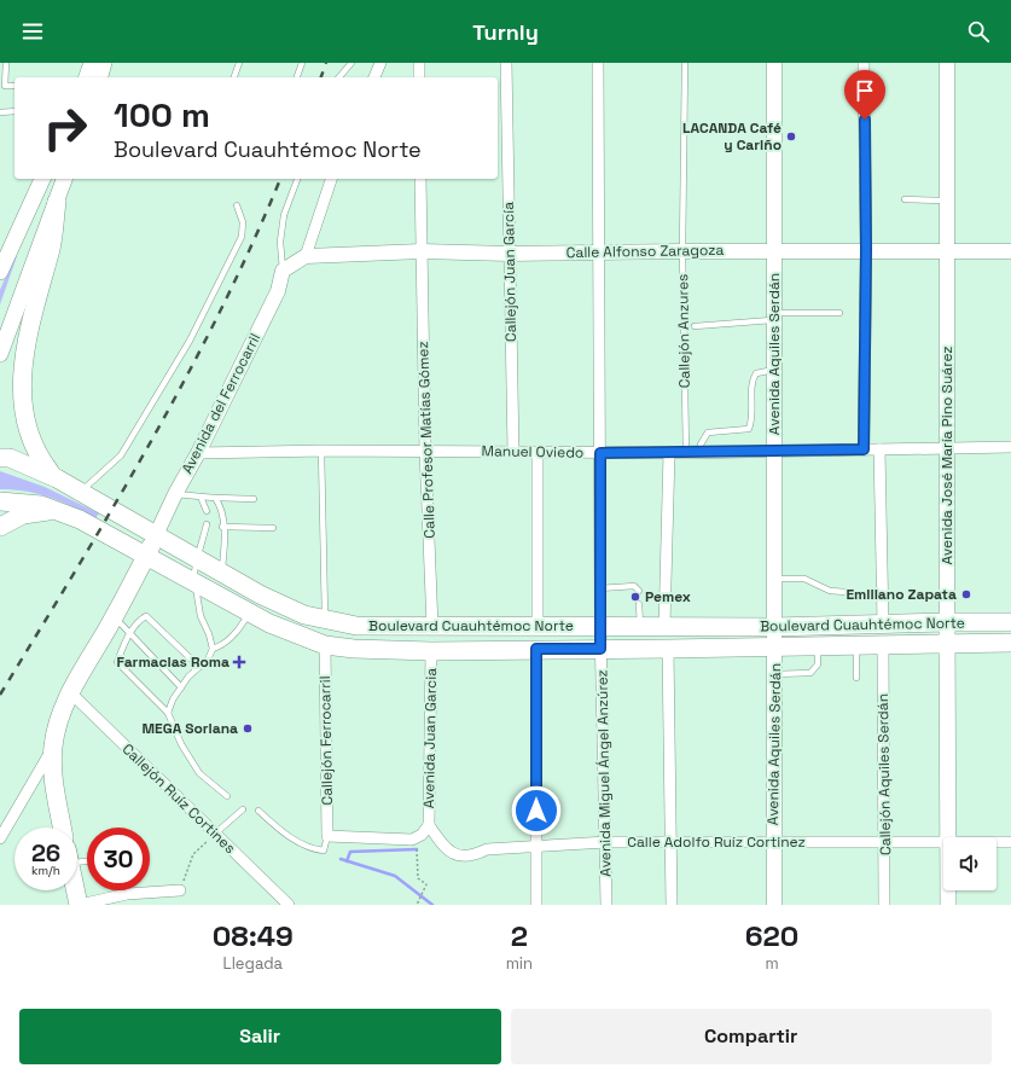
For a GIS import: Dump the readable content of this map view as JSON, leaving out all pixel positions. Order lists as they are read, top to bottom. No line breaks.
{"streets":{"main road":["Avenida José María Pino Suárez","Boulevard Cuauhtémoc Norte"],"street":["Calle Alfonso Zaragoza","Callejón Juan García","Avenida Aquiles Serdán","Avenida del Ferrocarril","Calle Profesor Matías Gómez","Manuel Oviedo","Avenida Juan Garcia","Callejón Ferrocarril","Avenida Miguel Ángel Anzúrez","Callejón Aquiles Serdán","Callejón Ruíz Cortines","Calle Adolfo Ruíz Cortinez"],"lane":["Callejón Anzures"]},"crossings":[["Calle Alfonso Zaragoza","Callejón Juan García"],["Calle Alfonso Zaragoza","Callejón Anzures"],["Calle Alfonso Zaragoza","Avenida Aquiles Serdán"],["Calle Alfonso Zaragoza","Avenida del Ferrocarril"],["Calle Alfonso Zaragoza","Calle Profesor Matías Gómez"],["Calle Alfonso Zaragoza","Avenida José María Pino Suárez"],["Calle Alfonso Zaragoza","Avenida Miguel Ángel Anzúrez"],["Callejón Juan García","Manuel Oviedo"],["Callejón Anzures","Manuel Oviedo"],["Avenida Aquiles Serdán","Manuel Oviedo"],["Avenida Aquiles Serdán","Boulevard Cuauhtémoc Norte"],["Avenida Aquiles Serdán","Calle Adolfo Ruíz Cortinez"],["Avenida del Ferrocarril","Manuel Oviedo"],["Avenida del Ferrocarril","Boulevard Cuauhtémoc Norte"],["Calle Profesor Matías Gómez","Manuel Oviedo"],["Calle Profesor Matías Gómez","Boulevard Cuauhtémoc Norte"],["Manuel Oviedo","Avenida José María Pino Suárez"],["Manuel Oviedo","Avenida Miguel Ángel Anzúrez"],["Avenida José María Pino Suárez","Boulevard Cuauhtémoc Norte"],["Boulevard Cuauhtémoc Norte","Avenida Juan Garcia"],["Boulevard Cuauhtémoc Norte","Callejón Ferrocarril"],["Boulevard Cuauhtémoc Norte","Avenida Miguel Ángel Anzúrez"],["Boulevard Cuauhtémoc Norte","Callejón Aquiles Serdán"],["Avenida Juan Garcia","Calle Adolfo Ruíz Cortinez"],["Avenida Miguel Ángel Anzúrez","Calle Adolfo Ruíz Cortinez"],["Callejón Aquiles Serdán","Calle Adolfo Ruíz Cortinez"]],"places":{"other":["LACANDA Café y Cariño","Emiliano Zapata","Pemex","MEGA Soriana"],"health":["Farmacias Roma"]},"page":{"header":"Turnly","turn":["100 m","Boulevard Cuauhtémoc Norte"],"speed":"26 km/h","limit":"30","eta":["08:49","Llegada","2","min","620","m"],"buttons":["Salir","Compartir"]}}
